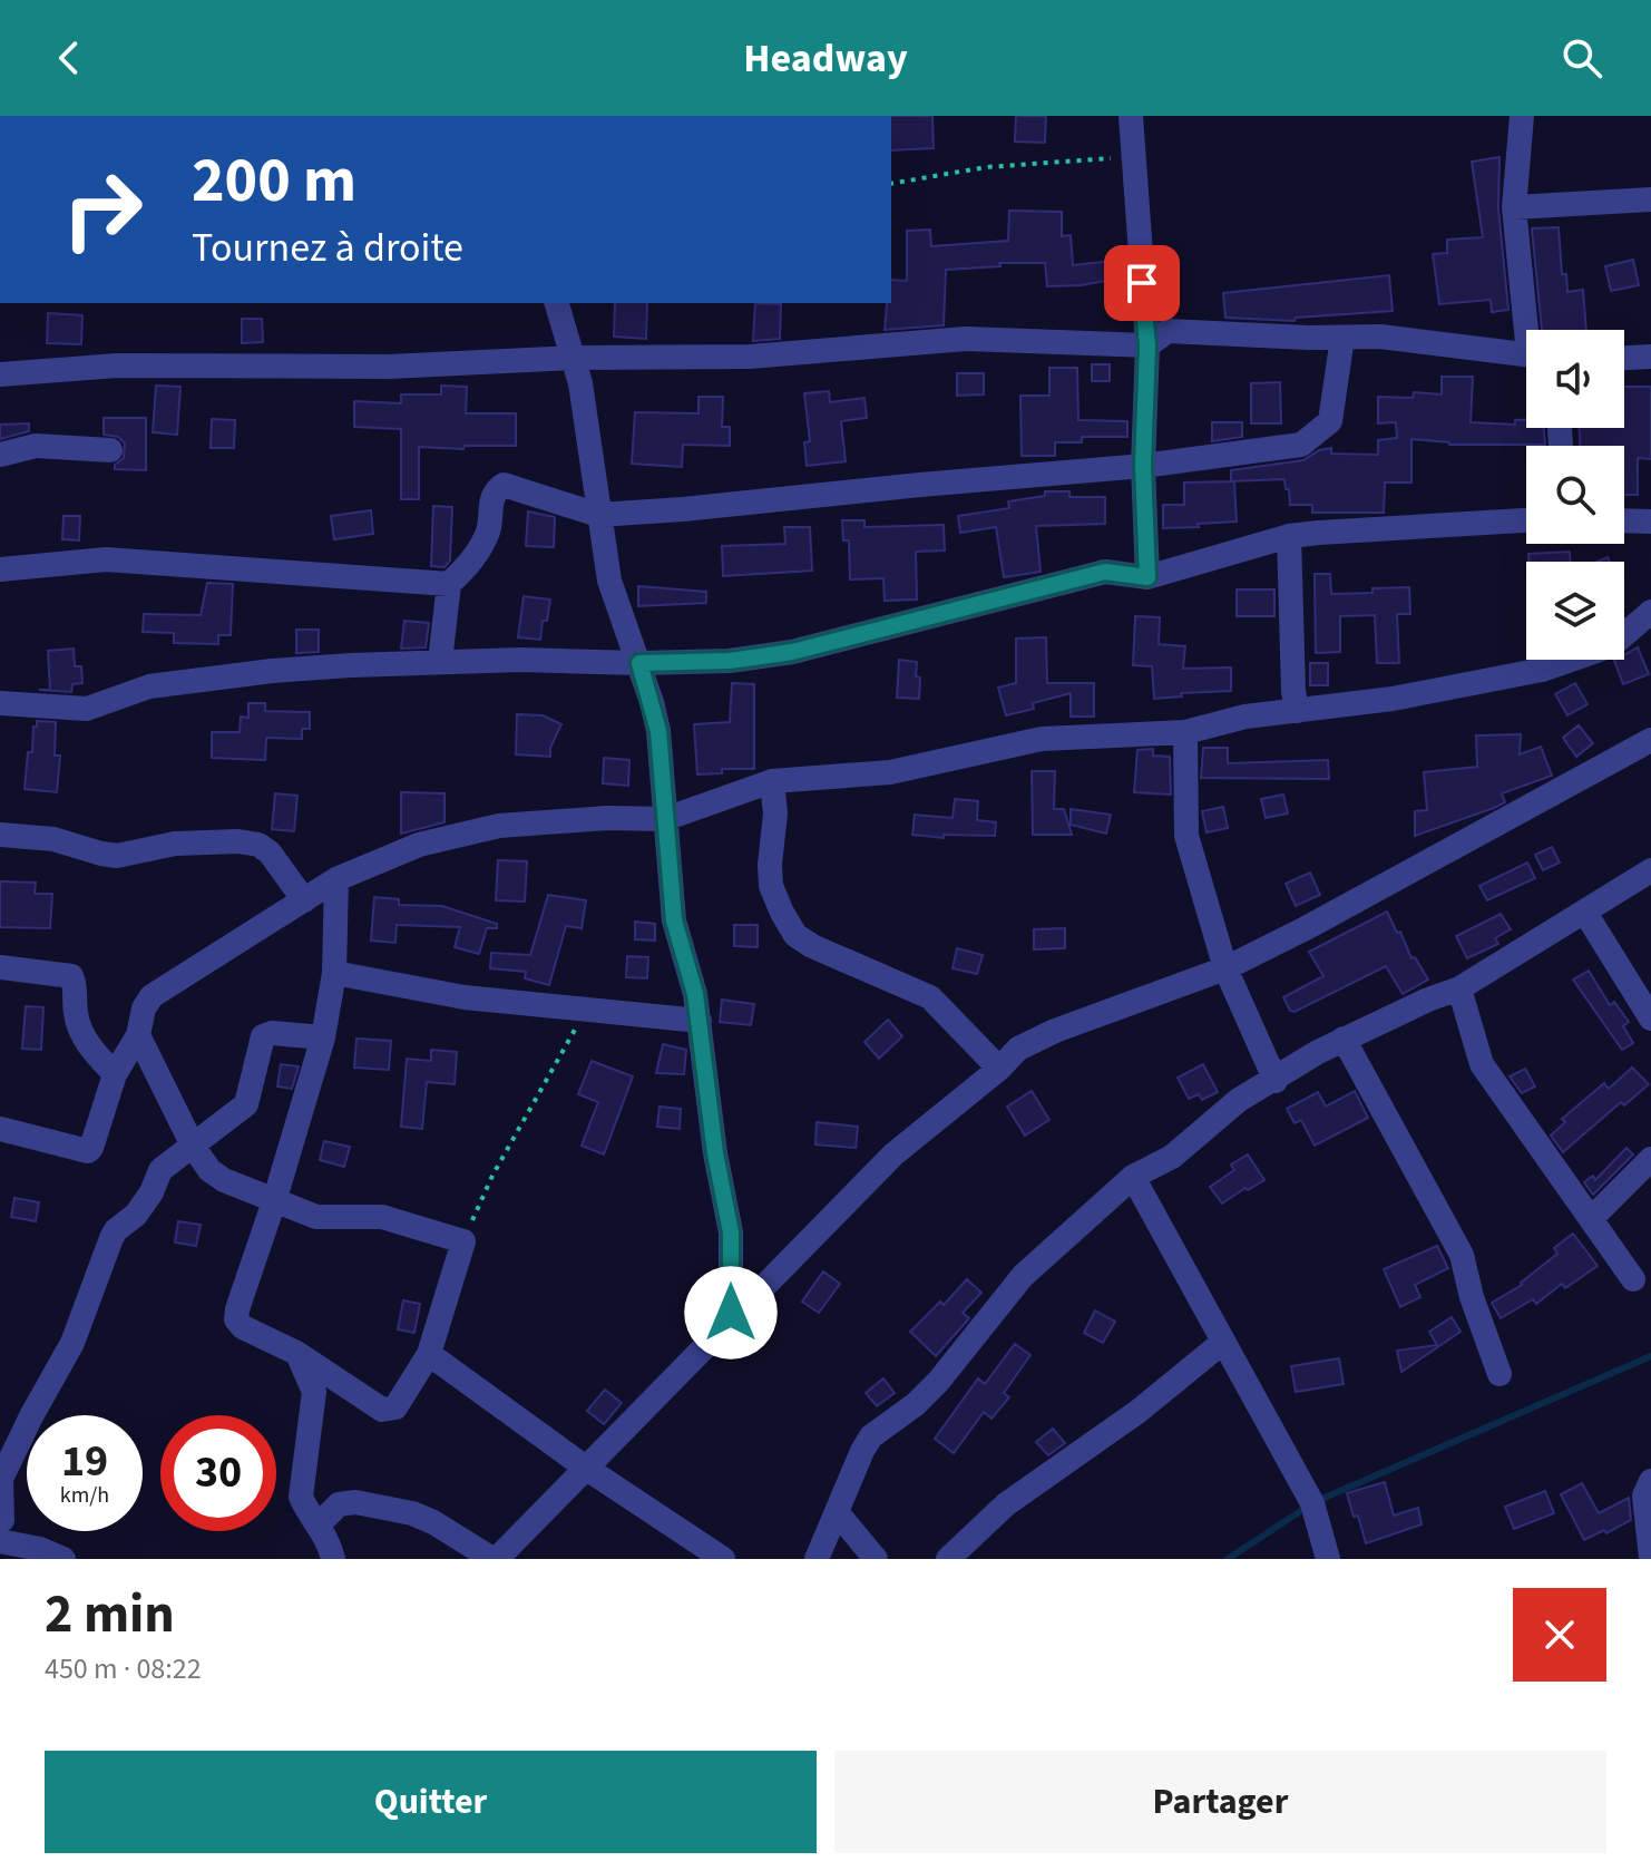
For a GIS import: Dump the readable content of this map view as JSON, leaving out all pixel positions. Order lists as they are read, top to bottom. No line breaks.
{"page":{"header":"Headway","turn":["200 m","Tournez à droite"],"speed":"19 km/h","limit":"30","heading":["2 min","450 m · 08:22"],"buttons":["Quitter","Partager"]}}
